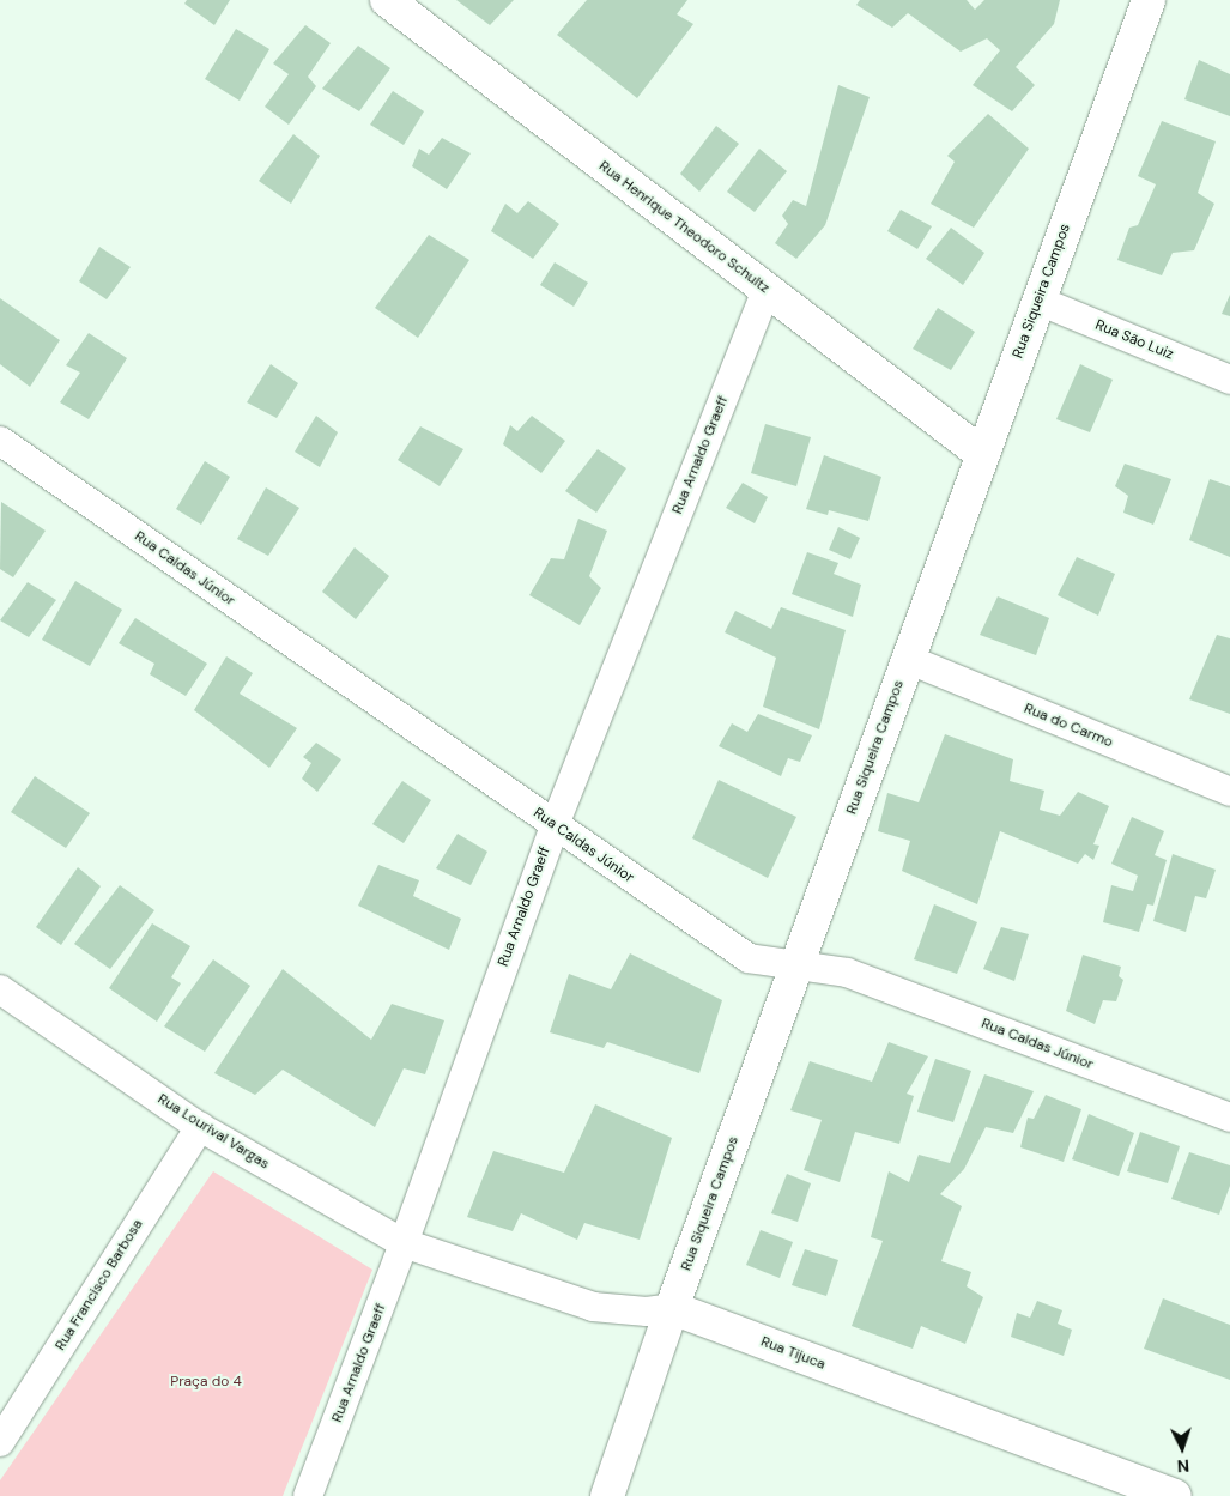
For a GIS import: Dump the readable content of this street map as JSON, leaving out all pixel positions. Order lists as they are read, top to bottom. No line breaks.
{"streets":{"main road":["Rua Henrique Theodoro Schultz","Rua Siqueira Campos","Rua Tijuca"],"street":["Rua São Luiz","Rua Arnaldo Graeff","Rua Caldas Júnior","Rua do Carmo","Rua Lourival Vargas","Rua Francisco Barbosa"]},"crossings":[["Rua Henrique Theodoro Schultz","Rua Siqueira Campos"],["Rua Henrique Theodoro Schultz","Rua Arnaldo Graeff"],["Rua Siqueira Campos","Rua São Luiz"],["Rua Siqueira Campos","Rua Caldas Júnior"],["Rua Siqueira Campos","Rua do Carmo"],["Rua Siqueira Campos","Rua Tijuca"],["Rua Arnaldo Graeff","Rua Caldas Júnior"],["Rua Arnaldo Graeff","Rua Lourival Vargas"],["Rua Arnaldo Graeff","Rua Tijuca"],["Rua Lourival Vargas","Rua Francisco Barbosa"],["Rua Lourival Vargas","Rua Tijuca"]],"parks":["Praça do 4"],"north":"bottom"}
